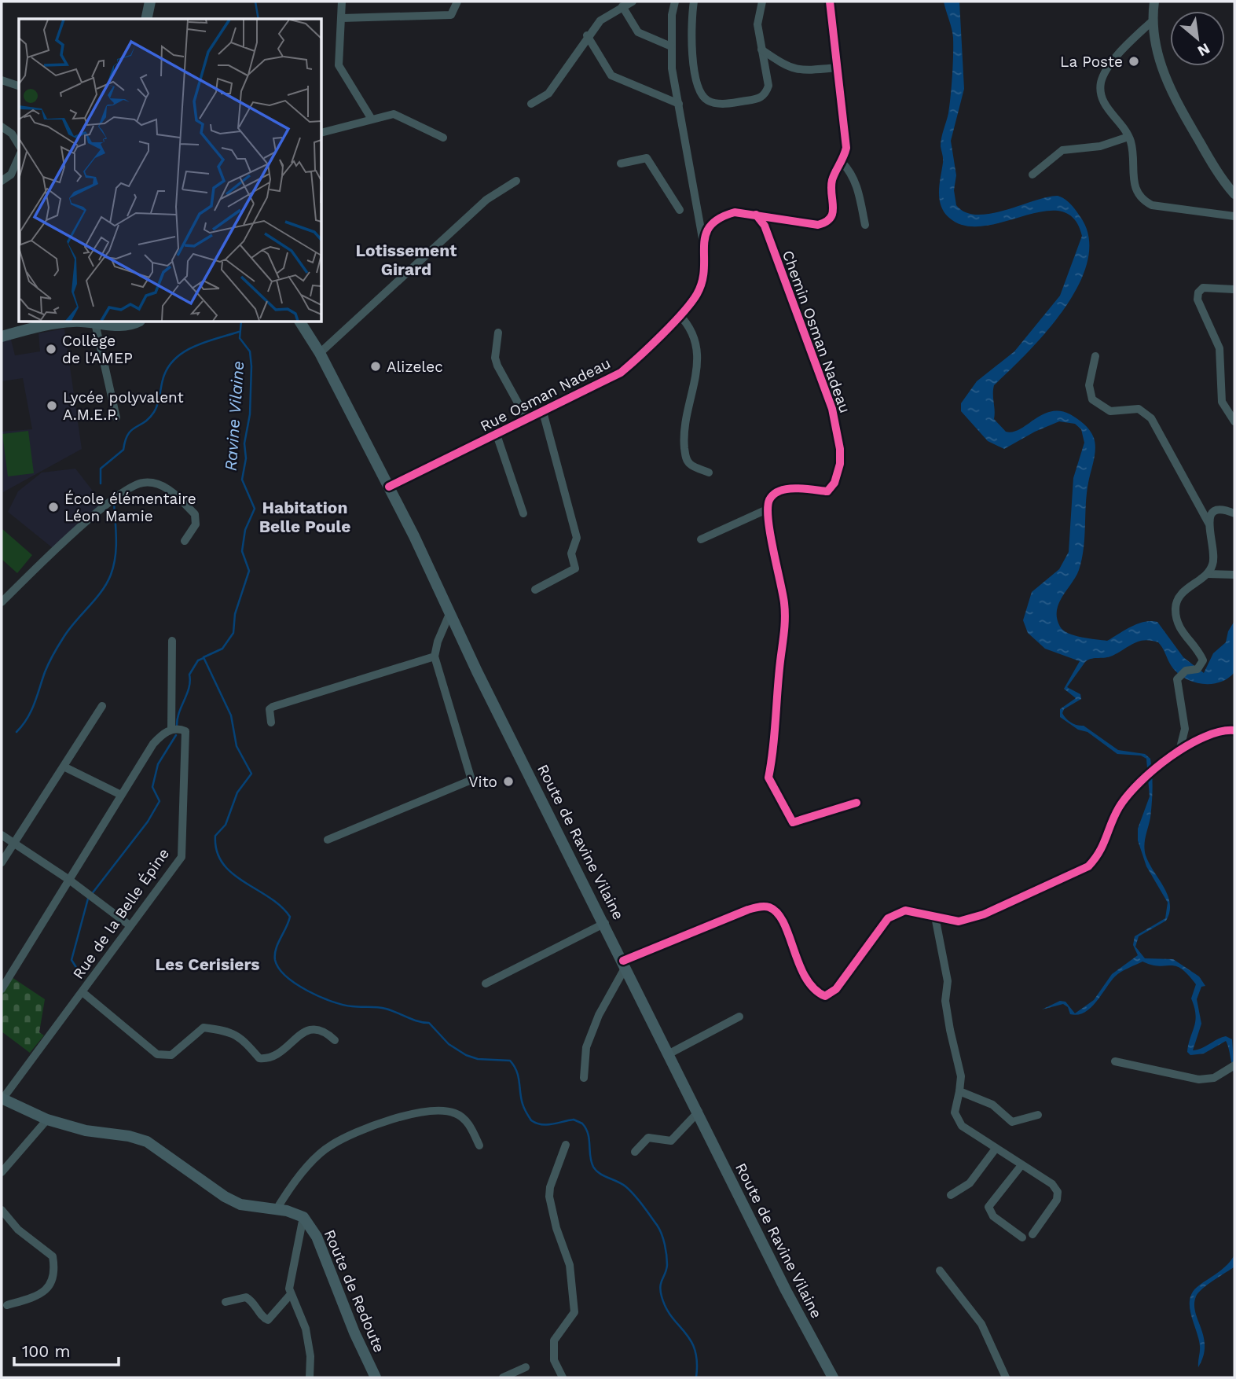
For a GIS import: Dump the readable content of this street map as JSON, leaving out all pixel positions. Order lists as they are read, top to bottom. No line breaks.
{"streets":{"main road":["Route de Ravine Vilaine","Route de Redoute"],"street":["Chemin Osman Nadeau","Rue Osman Nadeau","Rue de la Belle Épine"]},"crossings":[["Rue Osman Nadeau","Route de Ravine Vilaine"]],"districts":["Lotissement Girard","Habitation Belle Poule","Les Cerisiers"],"water":["Ravine Vilaine"],"places":["La Poste","Collège de l'AMEP","Alizelec","Lycée polyvalent A.M.E.P.","École élémentaire Léon Mamie","Vito"],"scale_bar":"100 m","north":"bottom right"}
